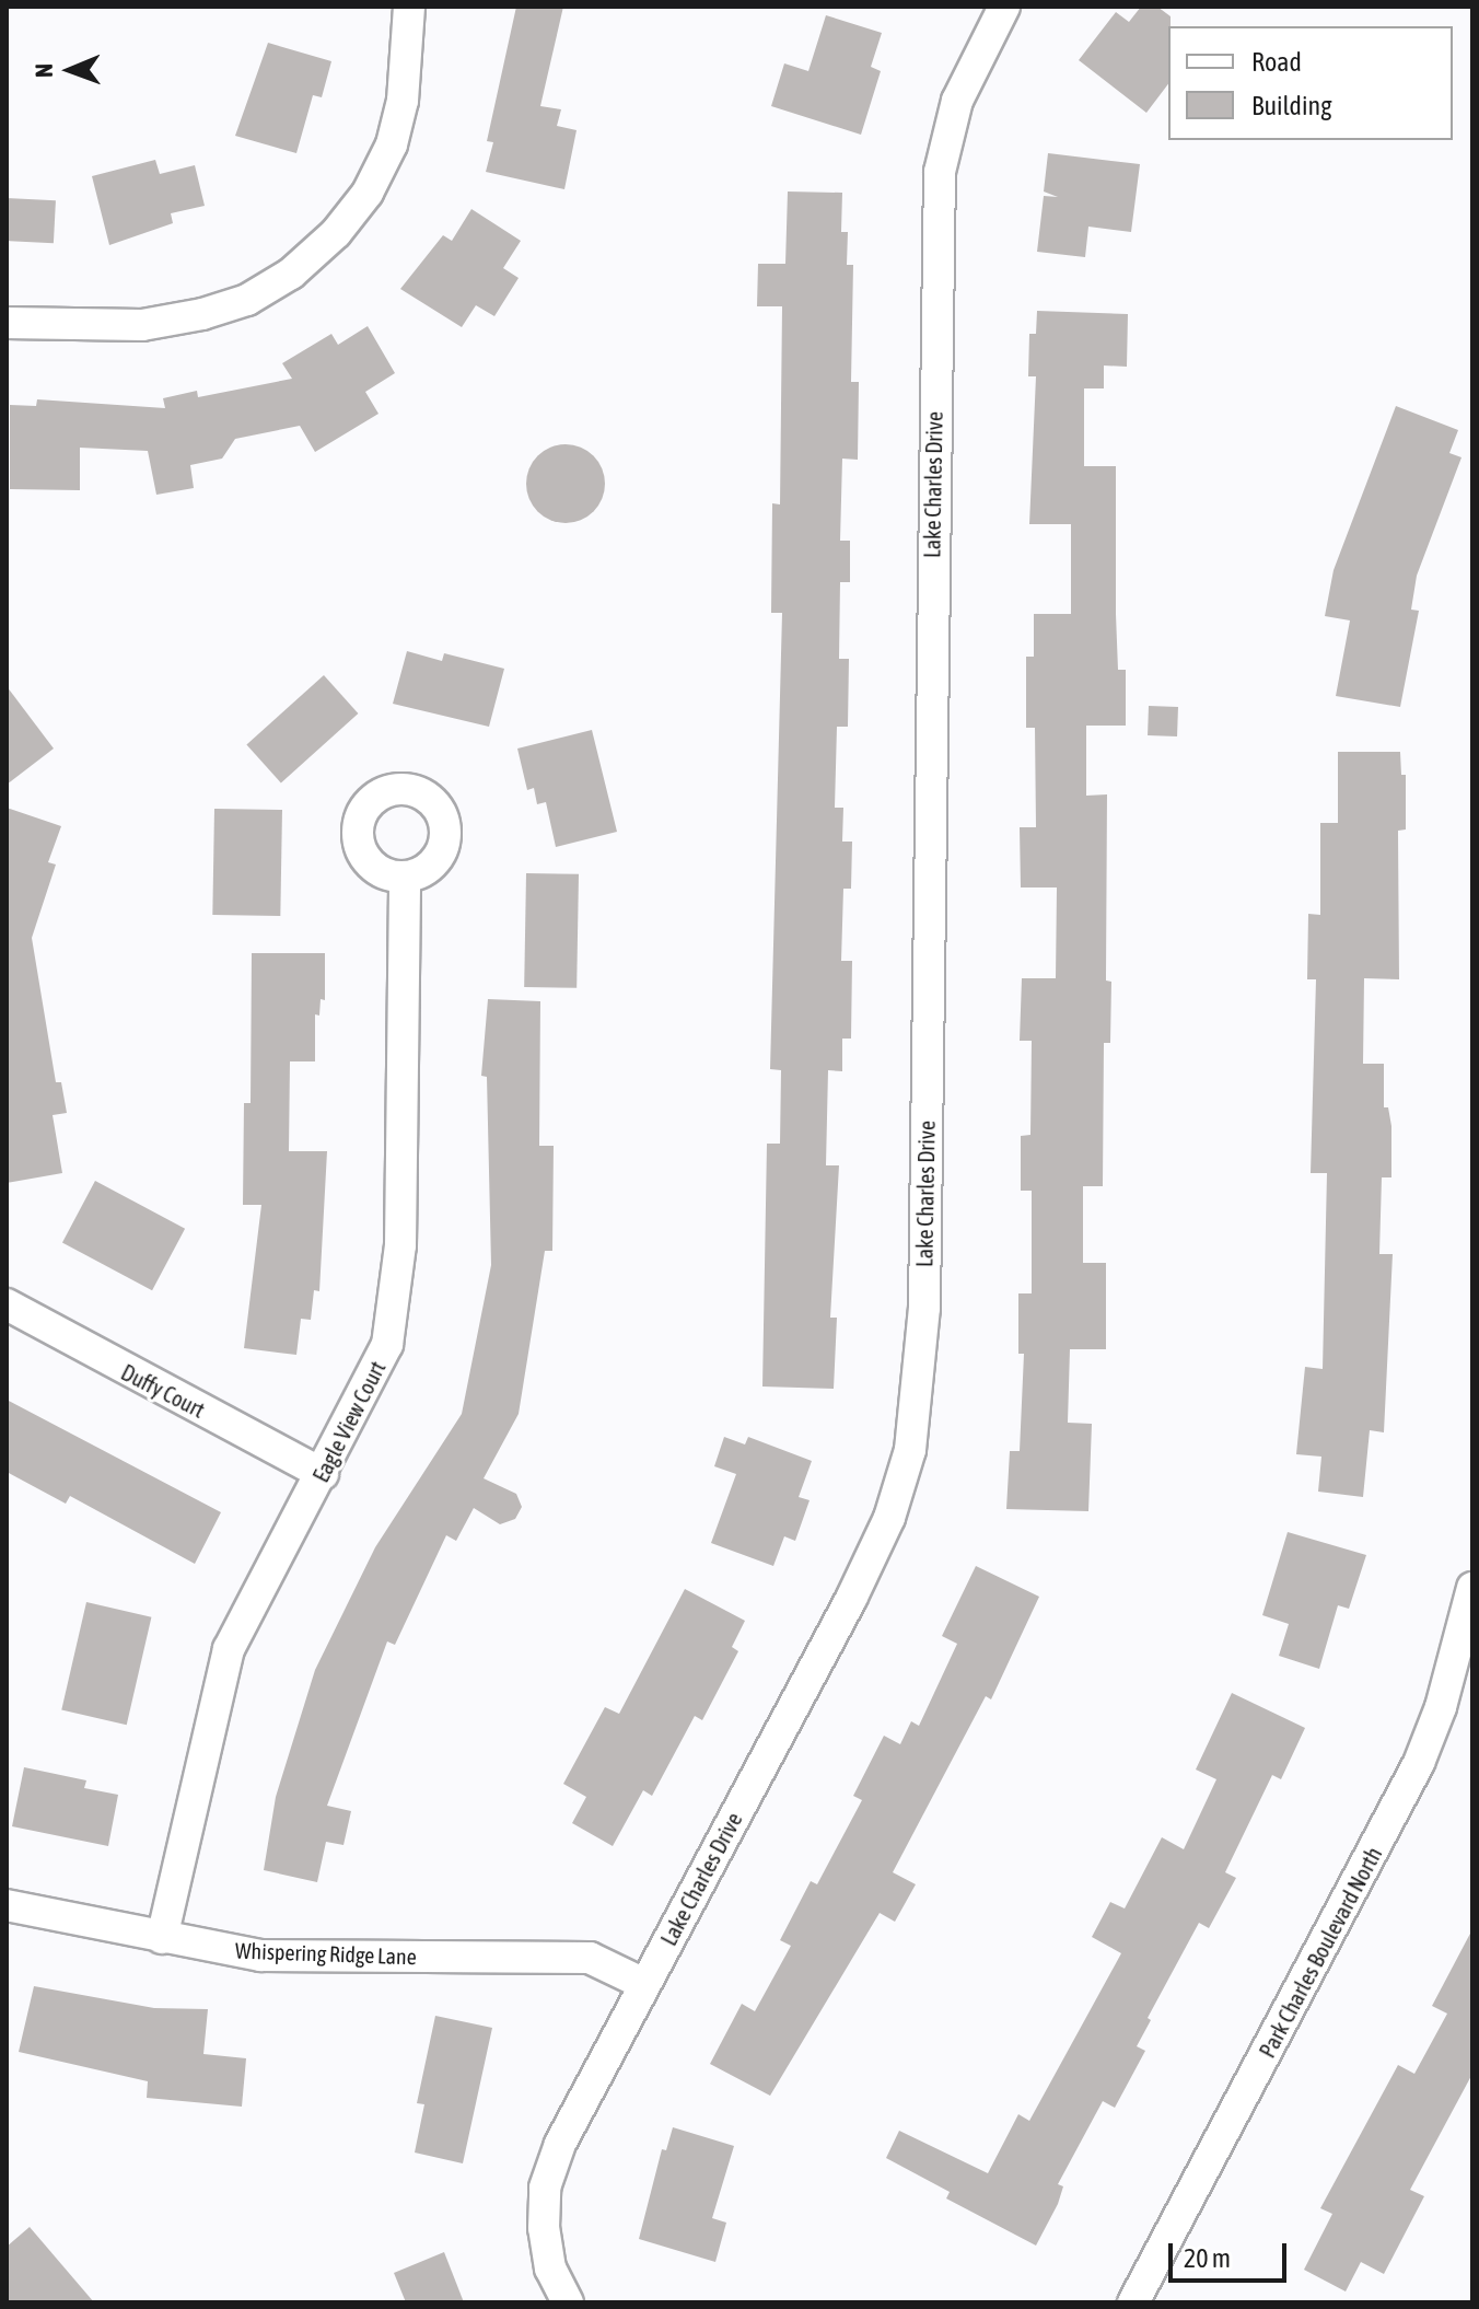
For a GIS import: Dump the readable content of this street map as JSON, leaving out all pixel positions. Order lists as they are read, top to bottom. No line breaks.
{"streets":{"street":["Lake Charles Drive","Duffy Court","Eagle View Court","Park Charles Boulevard North","Whispering Ridge Lane"]},"crossings":[["Lake Charles Drive","Whispering Ridge Lane"],["Duffy Court","Eagle View Court"],["Eagle View Court","Whispering Ridge Lane"]],"legend":["Road","Building"],"scale_bar":"20 m","north":"left"}
